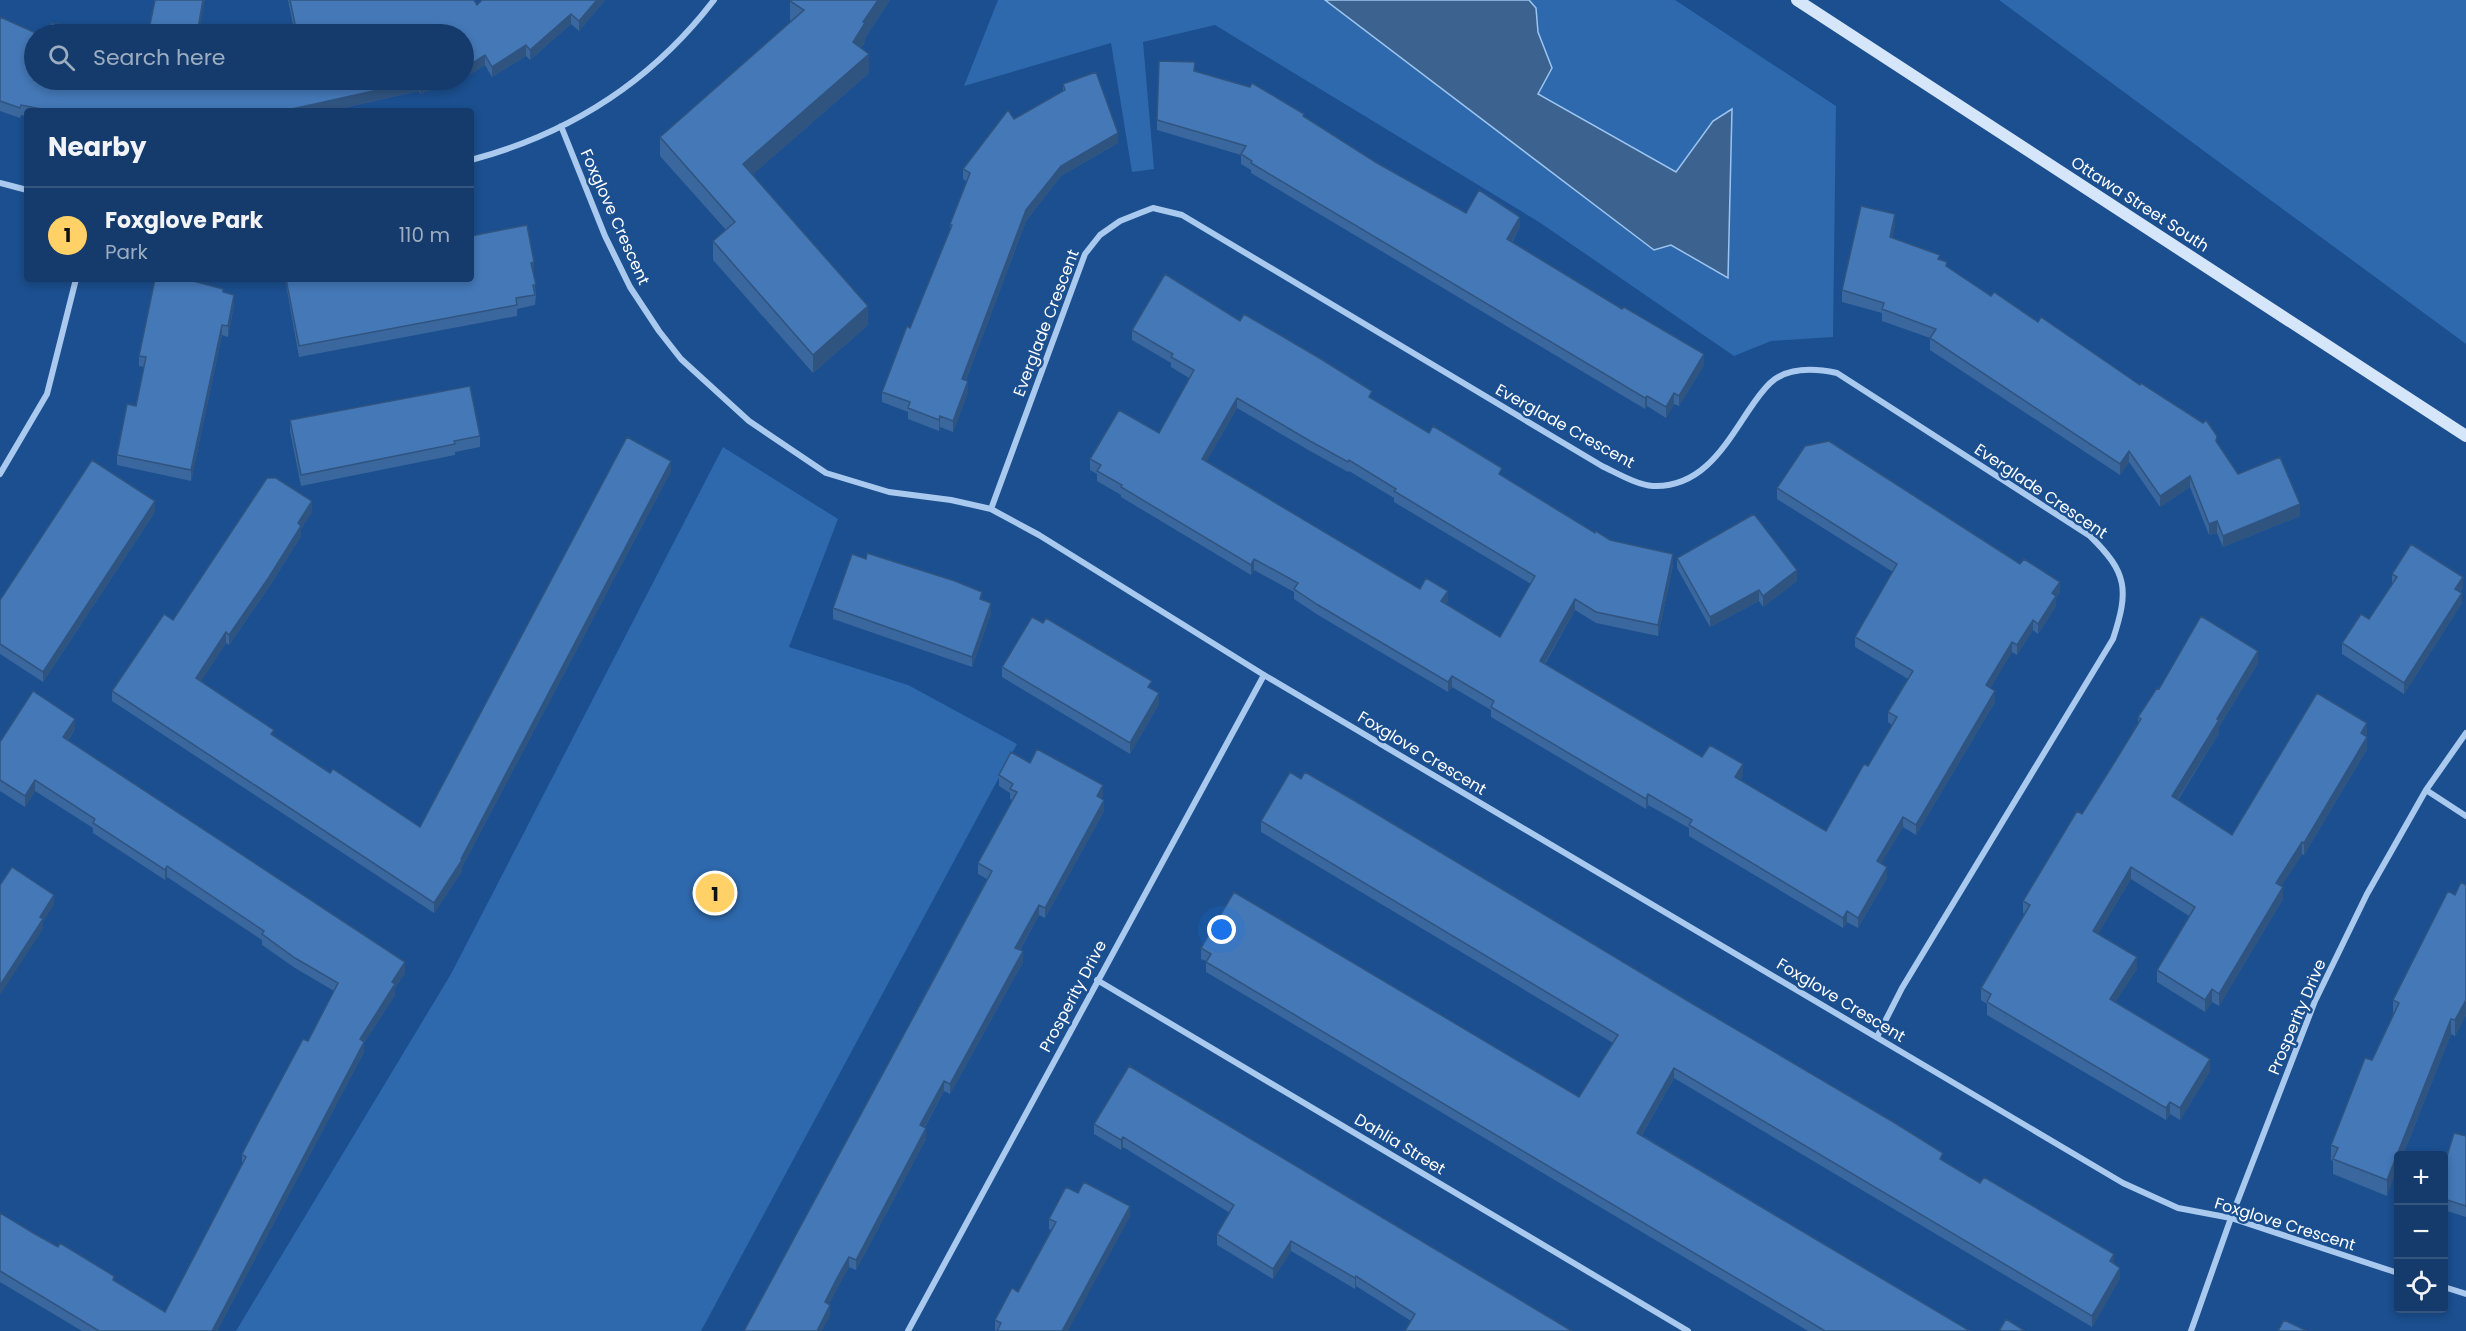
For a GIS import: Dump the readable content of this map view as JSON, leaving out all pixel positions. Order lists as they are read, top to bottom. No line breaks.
{"streets":{"main road":["Ottawa Street South"],"street":["Foxglove Crescent","Everglade Crescent","Prosperity Drive","Dahlia Street"]},"crossings":[["Foxglove Crescent","Everglade Crescent"],["Foxglove Crescent","Prosperity Drive"],["Prosperity Drive","Dahlia Street"]],"page":{"search":"Search here","heading":"Nearby","list":[{"mark":"1","name":"Foxglove Park","note":"Park","value":"110 m"}],"pins":"1","map_buttons":["+","−"]}}
